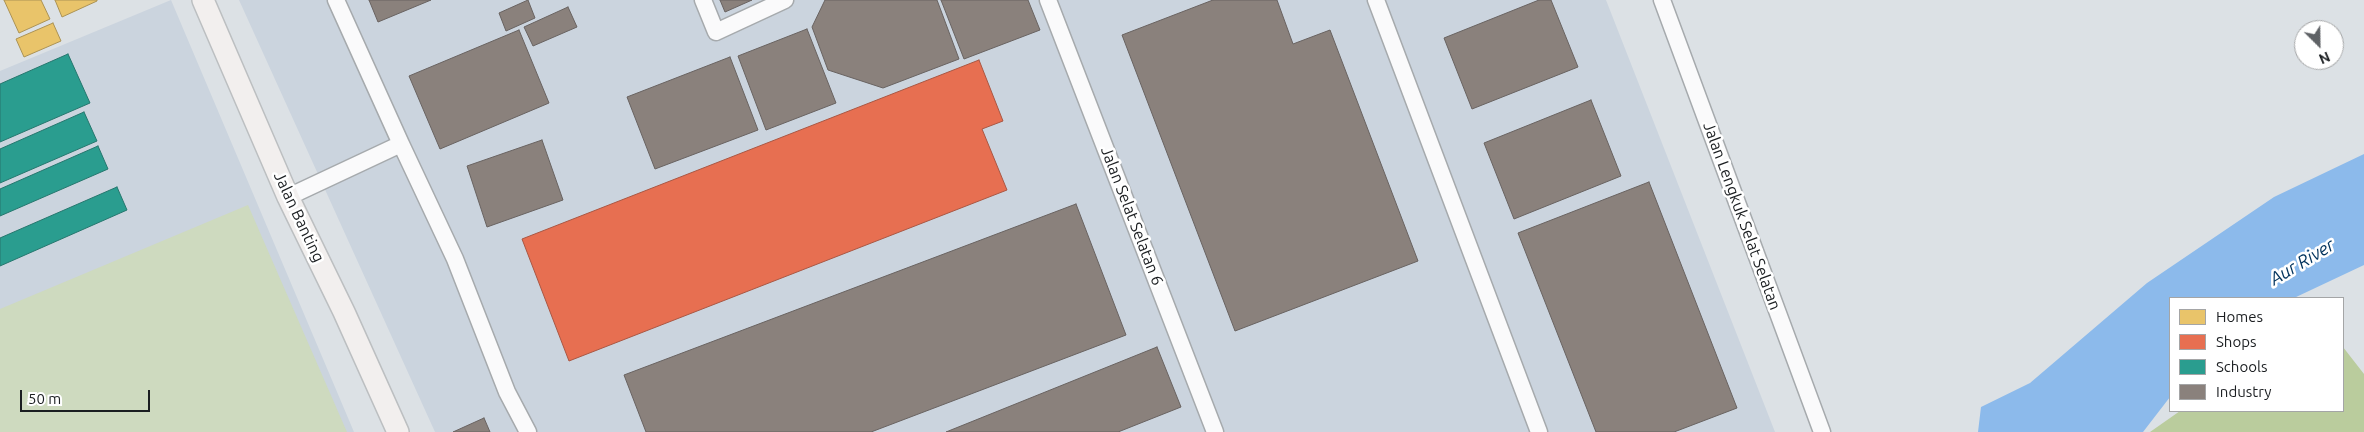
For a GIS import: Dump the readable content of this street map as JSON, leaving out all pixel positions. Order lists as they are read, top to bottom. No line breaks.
{"streets":{"main road":["Jalan Banting"],"street":["Jalan Selat Selatan 6","Jalan Lengkuk Selat Selatan"]},"water":["Aur River"],"legend":["Homes","Shops","Schools","Industry"],"scale_bar":"50 m","north":"bottom right"}
